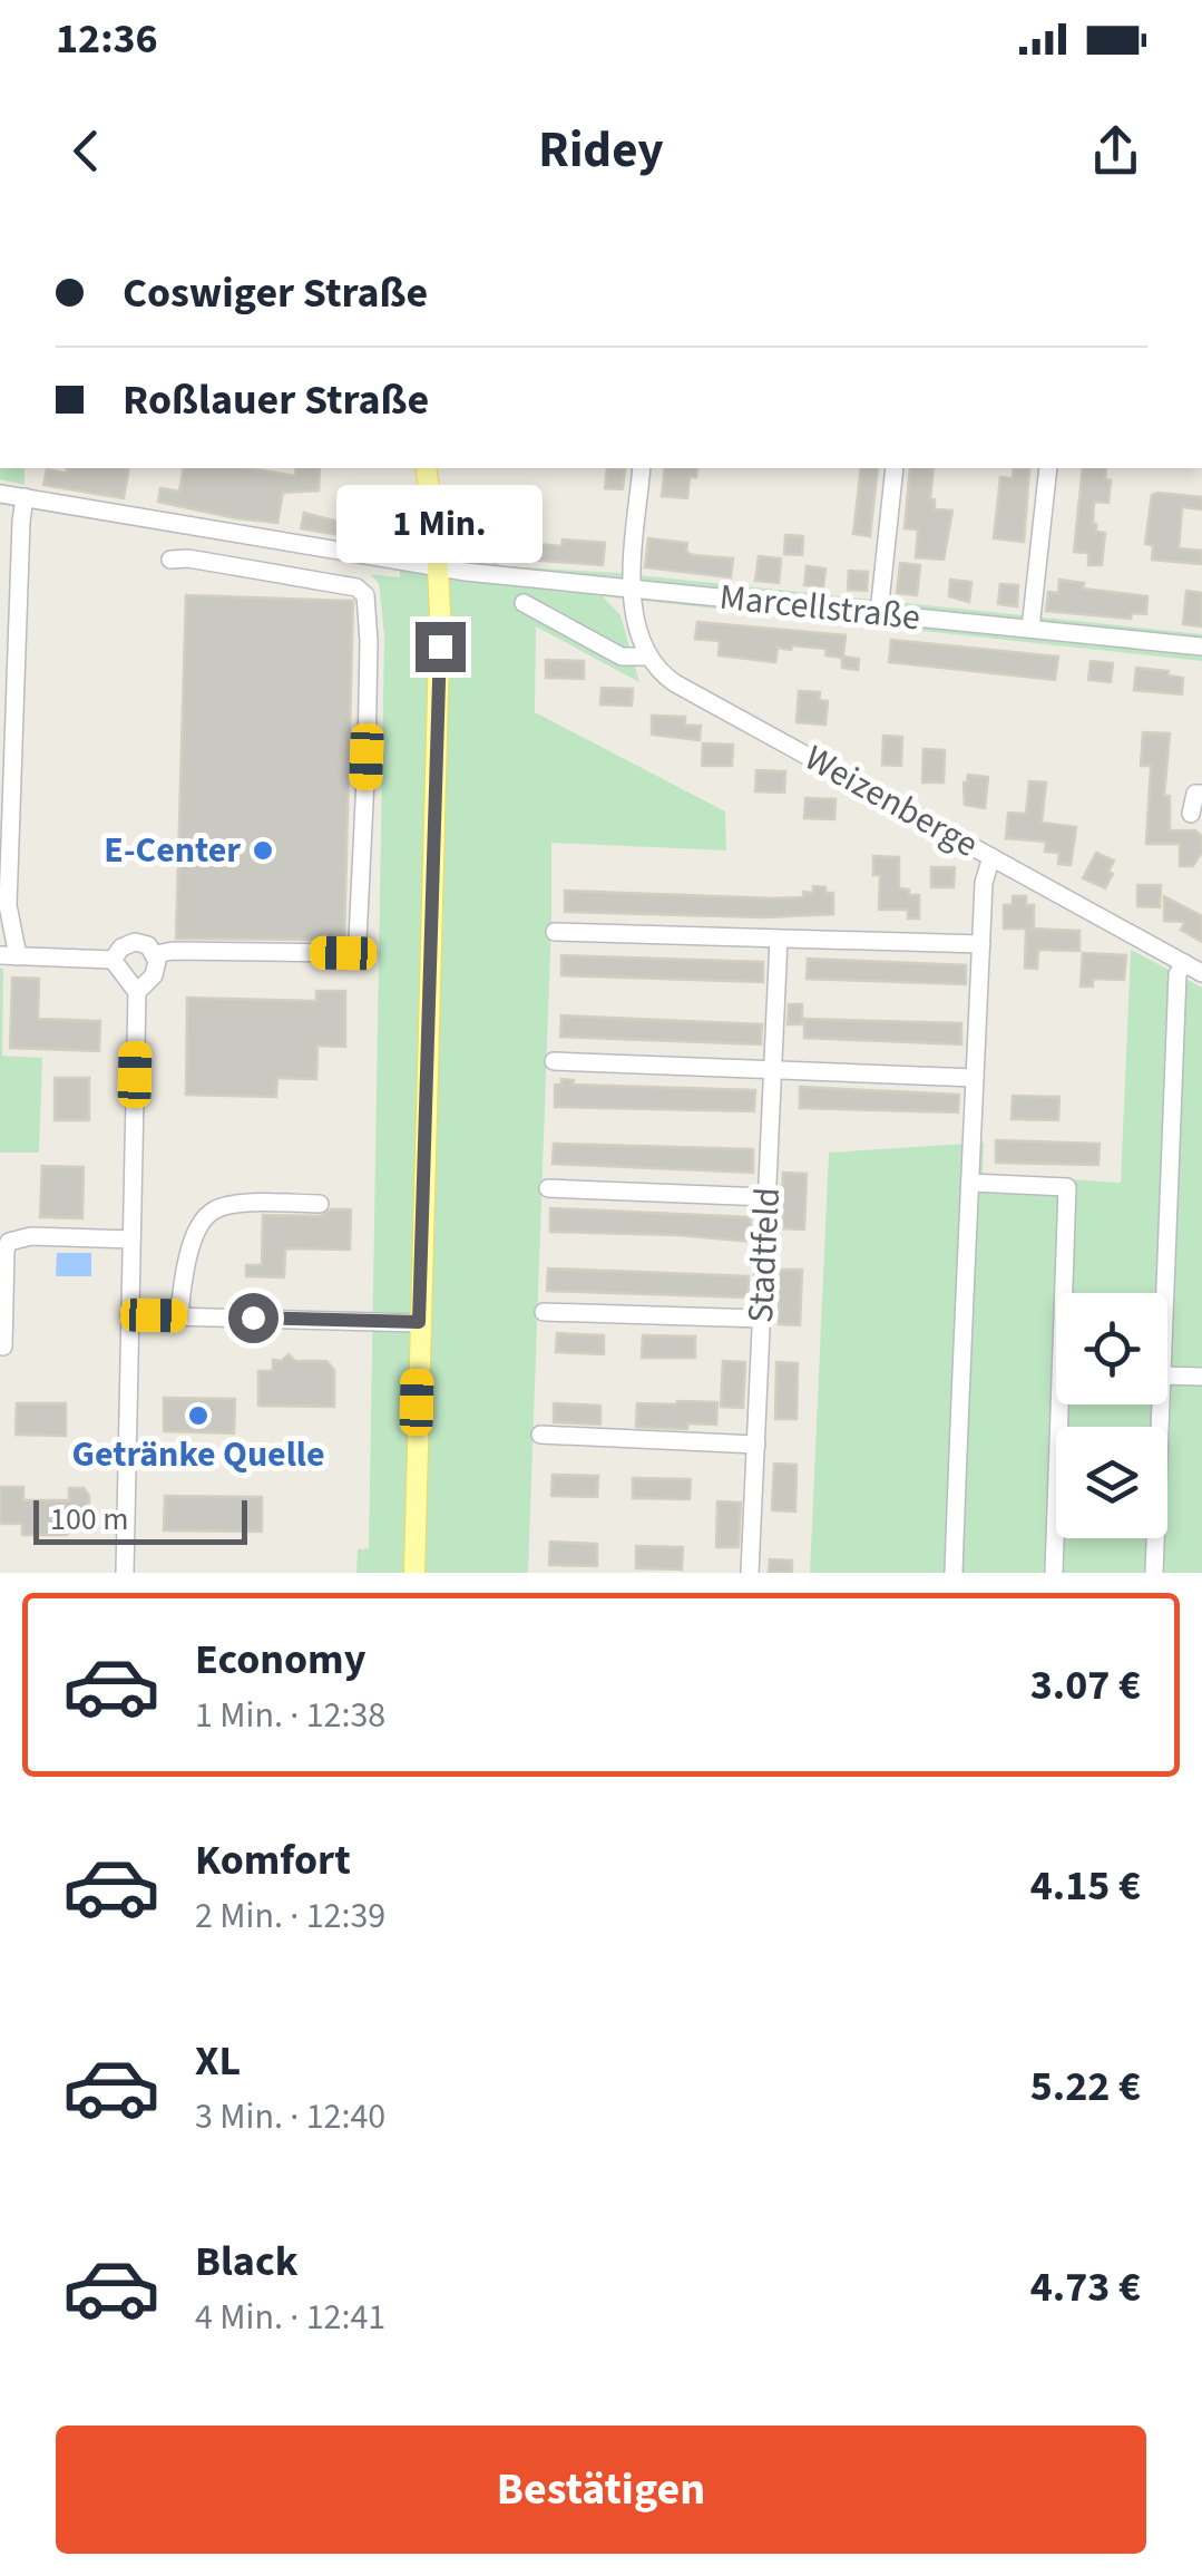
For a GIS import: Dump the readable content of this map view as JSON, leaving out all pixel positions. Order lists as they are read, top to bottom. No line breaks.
{"streets":{"street":["Marcellstraße","Weizenberge","Stadtfeld"]},"places":["E-Center","Getränke Quelle"],"scale_bar":"100 m","page":{"status":"12:36","header":"Ridey","banner":["Coswiger Straße","Roßlauer Straße"],"bubble":"1 Min.","scale":"100 m","list":[{"name":"Economy","note":"1 Min. · 12:38","value":"3.07 €"},{"name":"Komfort","note":"2 Min. · 12:39","value":"4.15 €"},{"name":"XL","note":"3 Min. · 12:40","value":"5.22 €"},{"name":"Black","note":"4 Min. · 12:41","value":"4.73 €"}],"buttons":"Bestätigen"}}
